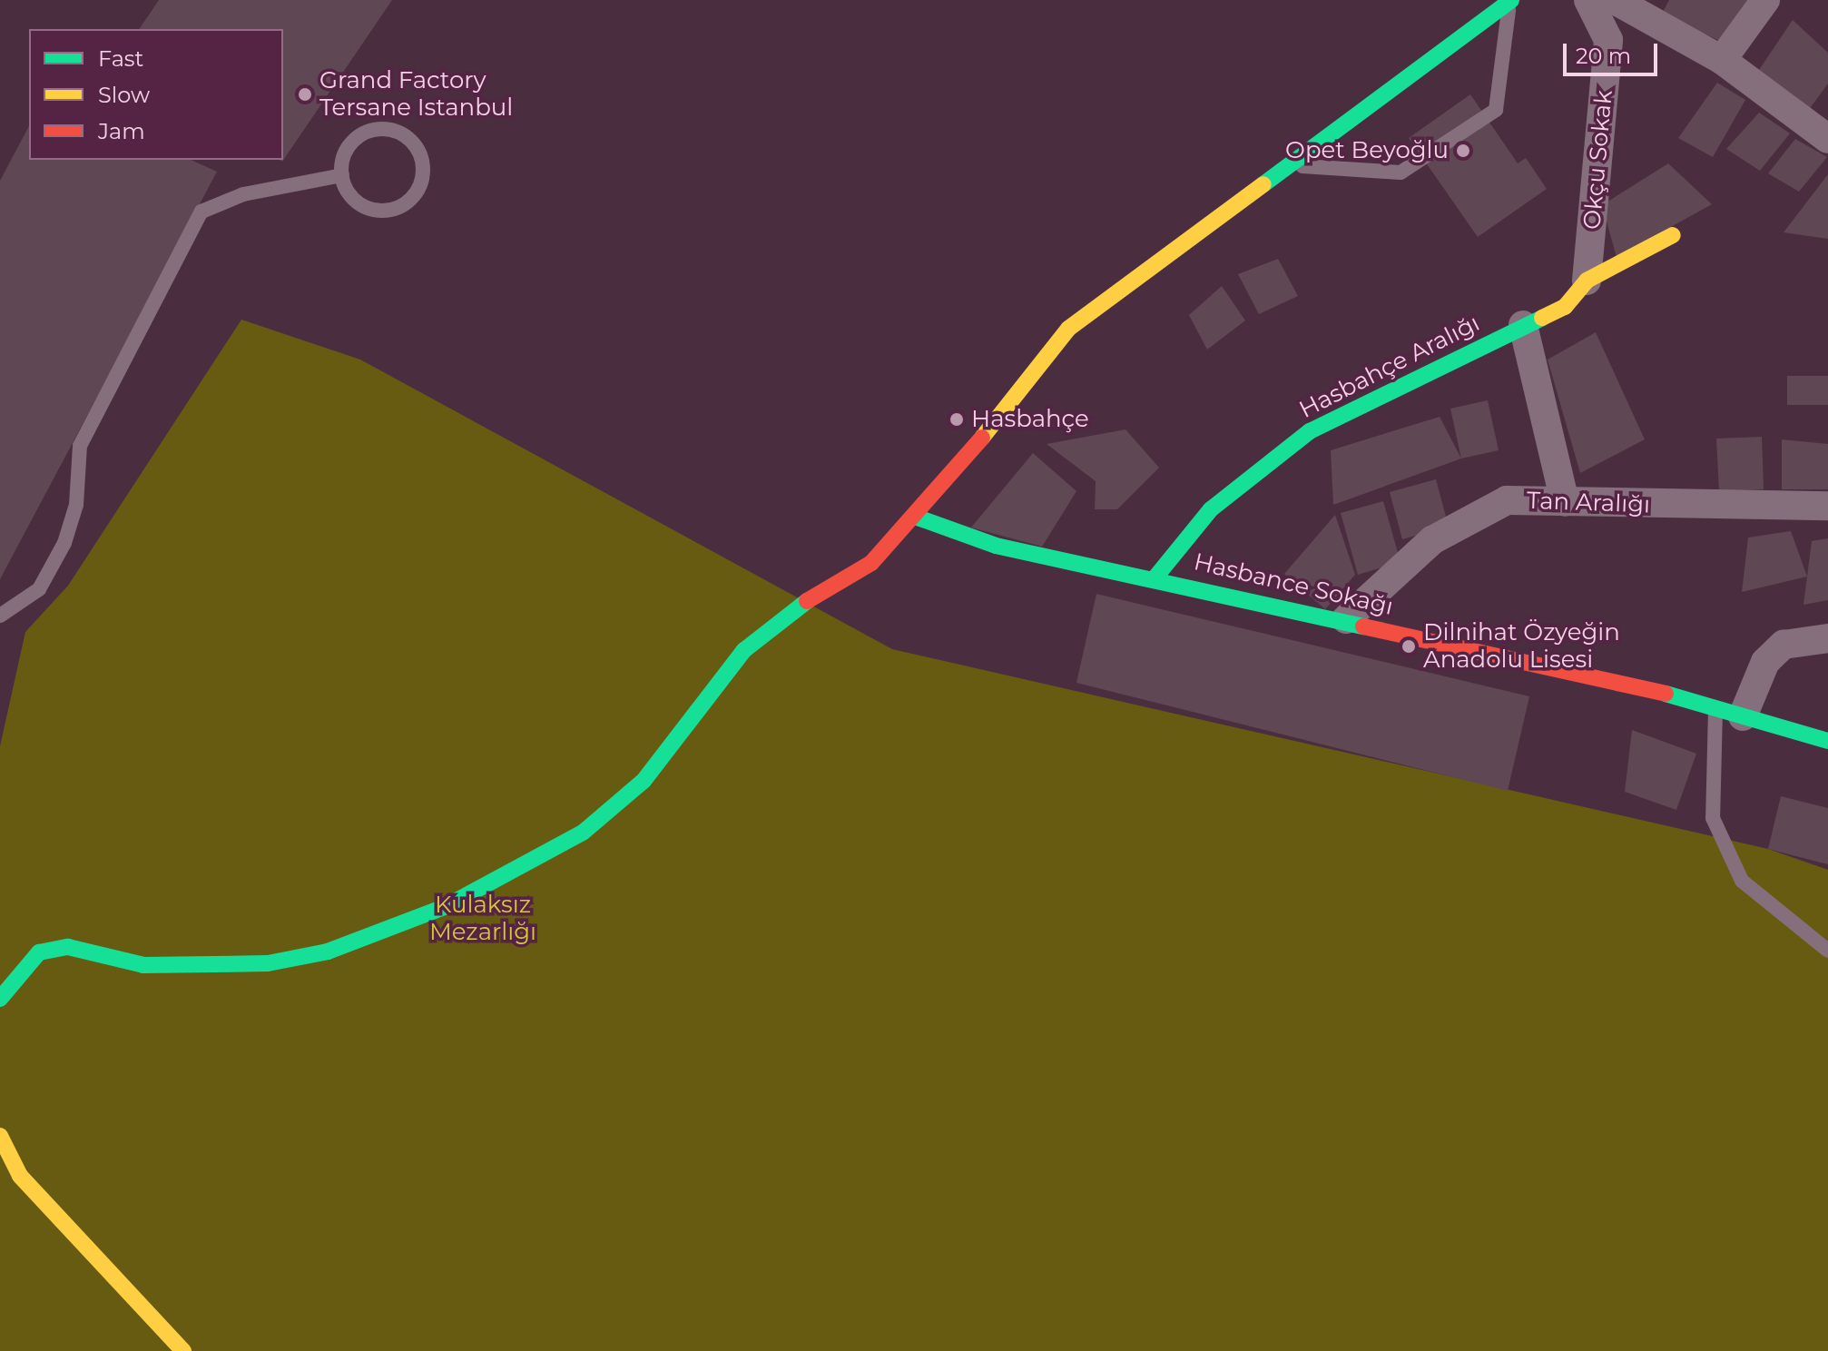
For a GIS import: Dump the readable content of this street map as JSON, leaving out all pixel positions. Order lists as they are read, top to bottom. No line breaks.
{"streets":{"street":["Okçu Sokak","Hasbahçe Aralığı","Tan Aralığı","Hasbance Sokağı"]},"crossings":[["Okçu Sokak","Hasbahçe Aralığı"],["Hasbahçe Aralığı","Hasbance Sokağı"],["Tan Aralığı","Hasbance Sokağı"]],"parks":["Kulaksız Mezarlığı"],"places":["Grand Factory Tersane Istanbul","Opet Beyoğlu","Hasbahçe","Dilnihat Özyeğin Anadolu Lisesi"],"legend":["Fast","Slow","Jam"],"scale_bar":"20 m"}
